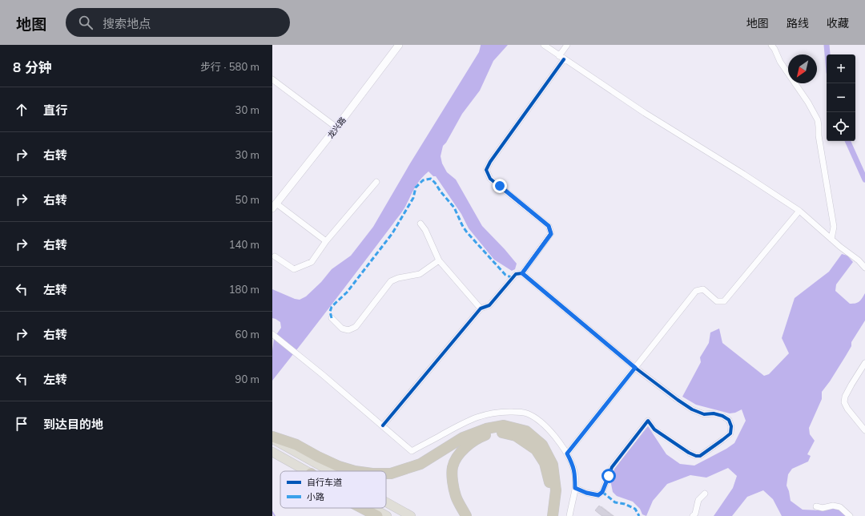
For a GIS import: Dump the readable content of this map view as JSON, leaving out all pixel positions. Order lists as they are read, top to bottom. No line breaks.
{"streets":{"street":["龙兴路"]},"legend":["自行车道","小路"],"north":"bottom left","page":{"header":"地图","search":"搜索地点","nav":["地图","路线","收藏"],"heading":["8 分钟","步行 · 580 m"],"map_buttons":["+","−"],"list":[["直行","30 m"],["右转","30 m"],["右转","50 m"],["右转","140 m"],["左转","180 m"],["右转","60 m"],["左转","90 m"],"到达目的地"]}}
